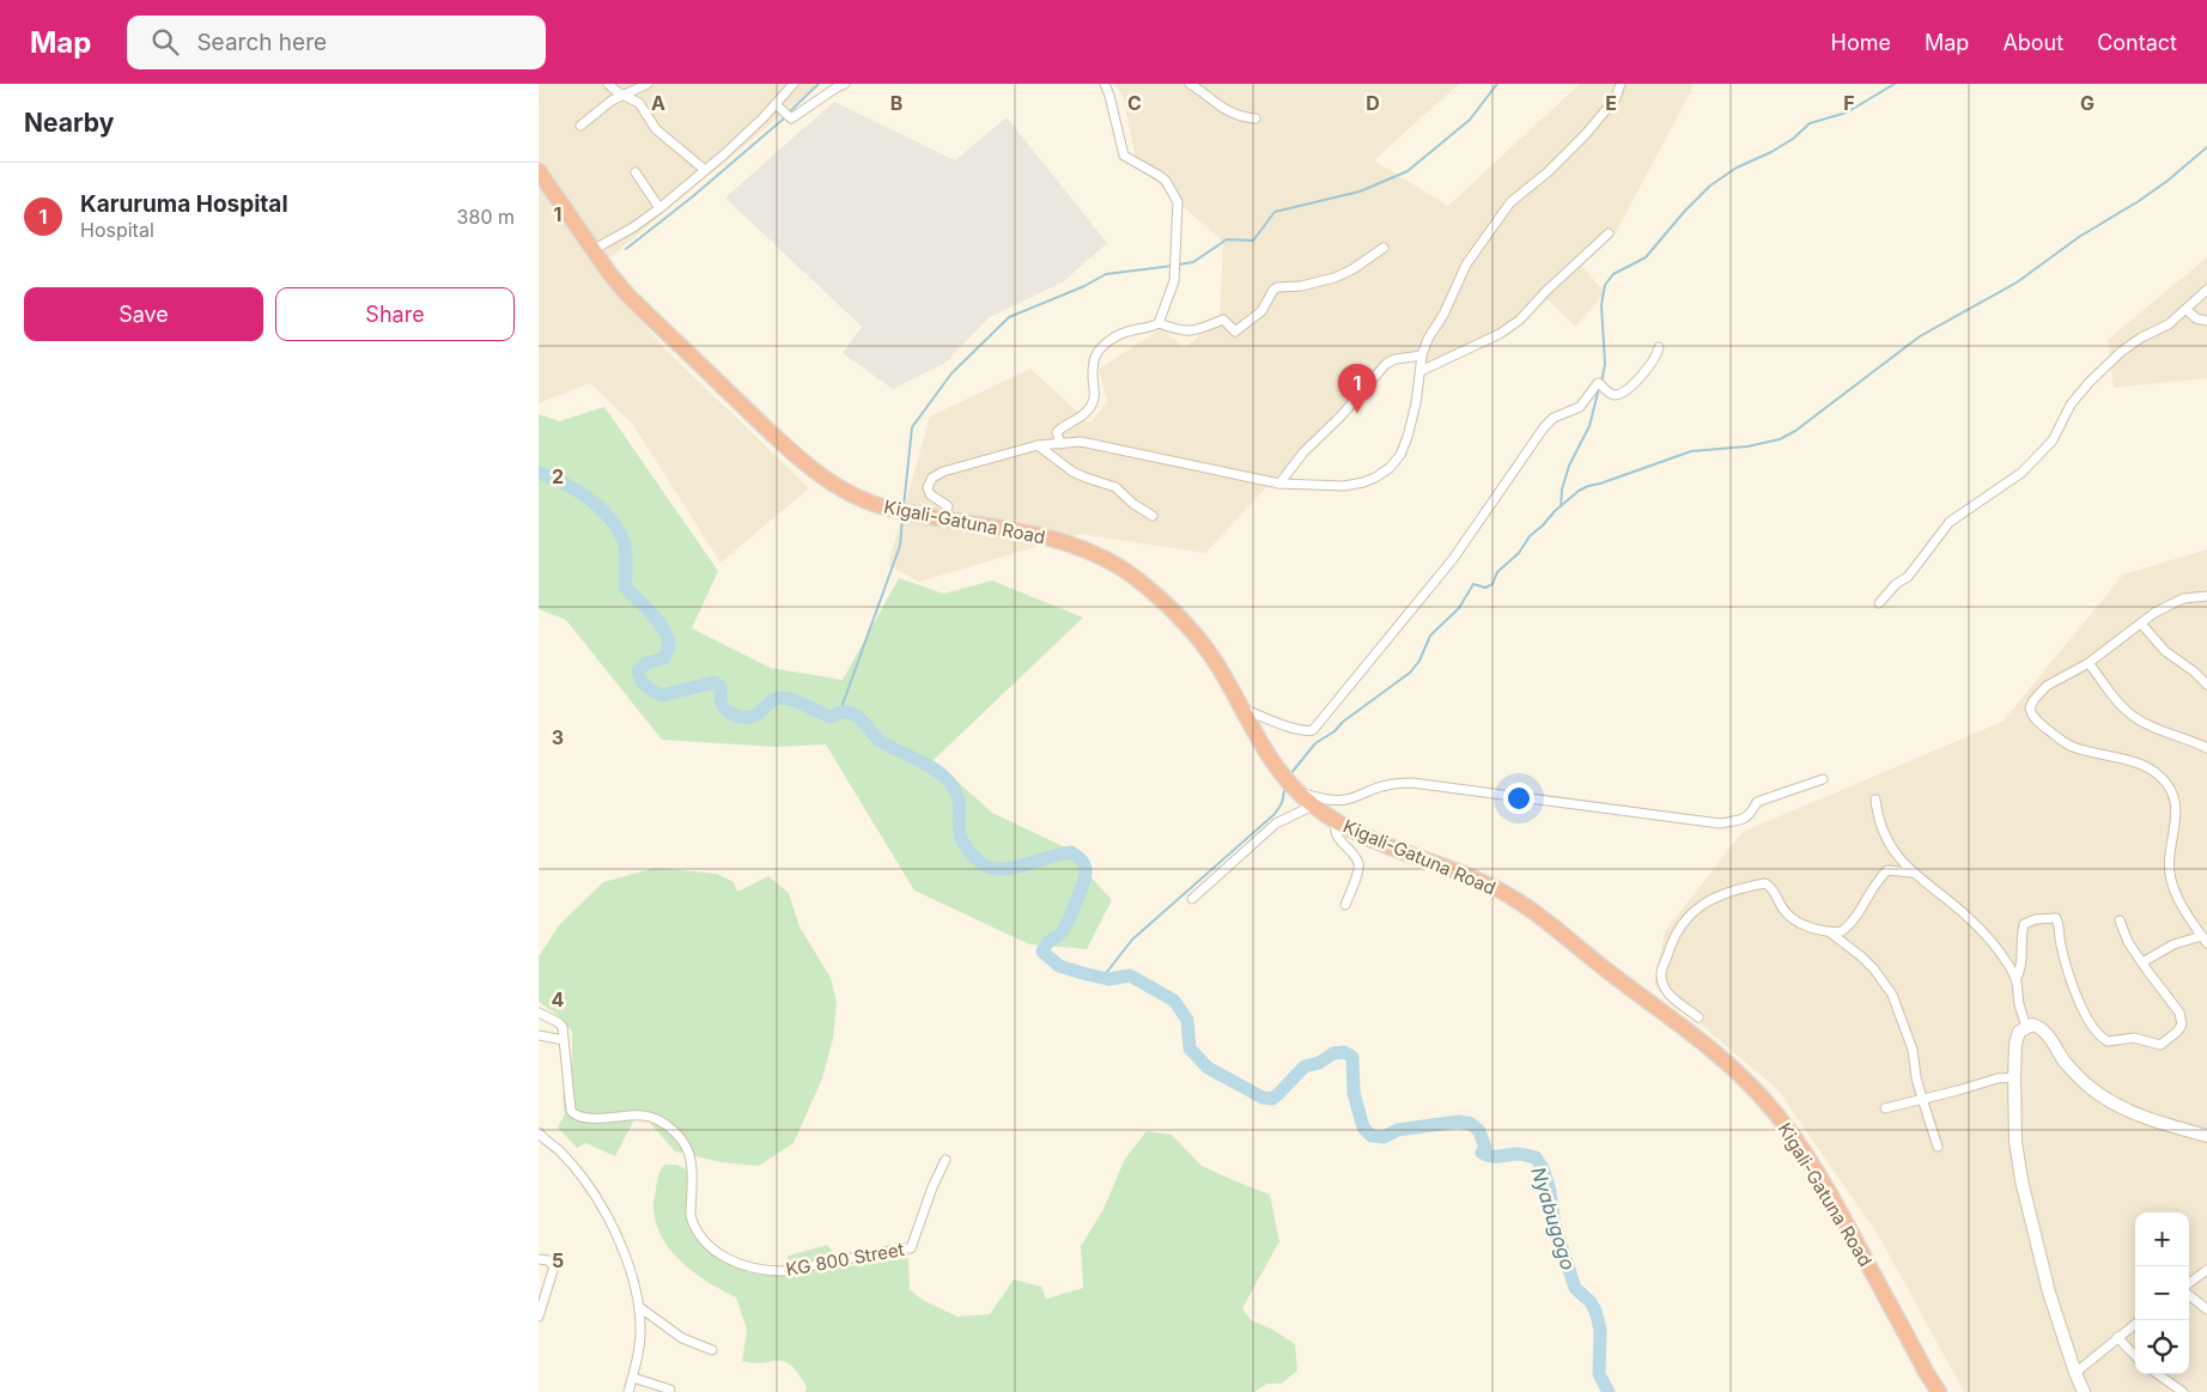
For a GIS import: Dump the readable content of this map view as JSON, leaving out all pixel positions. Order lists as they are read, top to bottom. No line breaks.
{"streets":{"highway":["Kigali-Gatuna Road"],"street":["KG 800 Street"]},"water":["Nyabugogo"],"page":{"header":"Map","search":"Search here","nav":["Home","Map","About","Contact"],"heading":"Nearby","list":[{"mark":"1","name":"Karuruma Hospital","note":"Hospital","value":"380 m"}],"buttons":["Save","Share"],"pins":"1","map_buttons":["+","−"]},"grid":{"columns":["A","B","C","D","E","F","G"],"rows":["1","2","3","4","5"]}}
